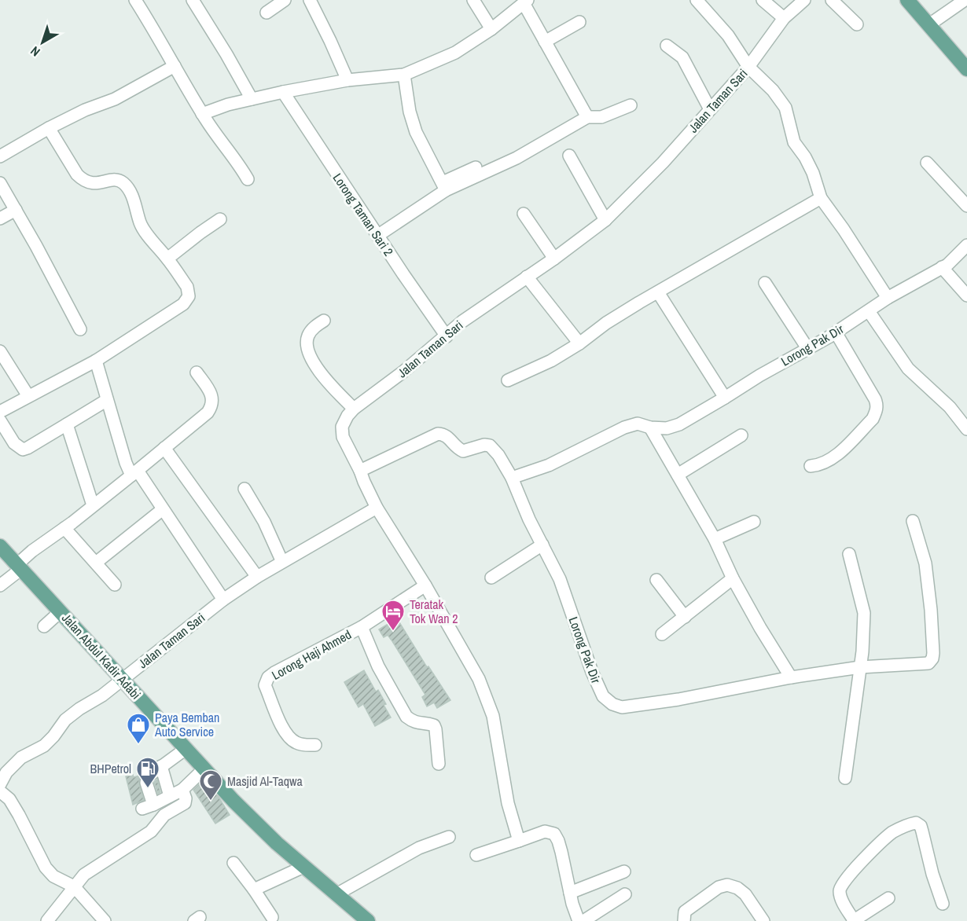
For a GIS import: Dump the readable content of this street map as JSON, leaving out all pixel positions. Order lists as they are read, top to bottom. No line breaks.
{"streets":{"main road":["Jalan Abdul Kadir Adabi"],"street":["Jalan Taman Sari","Lorong Taman Sari 2","Lorong Pak Dir","Lorong Haji Ahmed"]},"crossings":[["Jalan Taman Sari","Lorong Taman Sari 2"],["Jalan Taman Sari","Lorong Pak Dir"],["Jalan Taman Sari","Jalan Abdul Kadir Adabi"]],"places":{"hotel":["Teratak Tok Wan 2"],"shop":["Paya Bemban Auto Service"],"fuel station":["BHPetrol"],"mosque":["Masjid Al-Taqwa"]},"north":"bottom left"}
